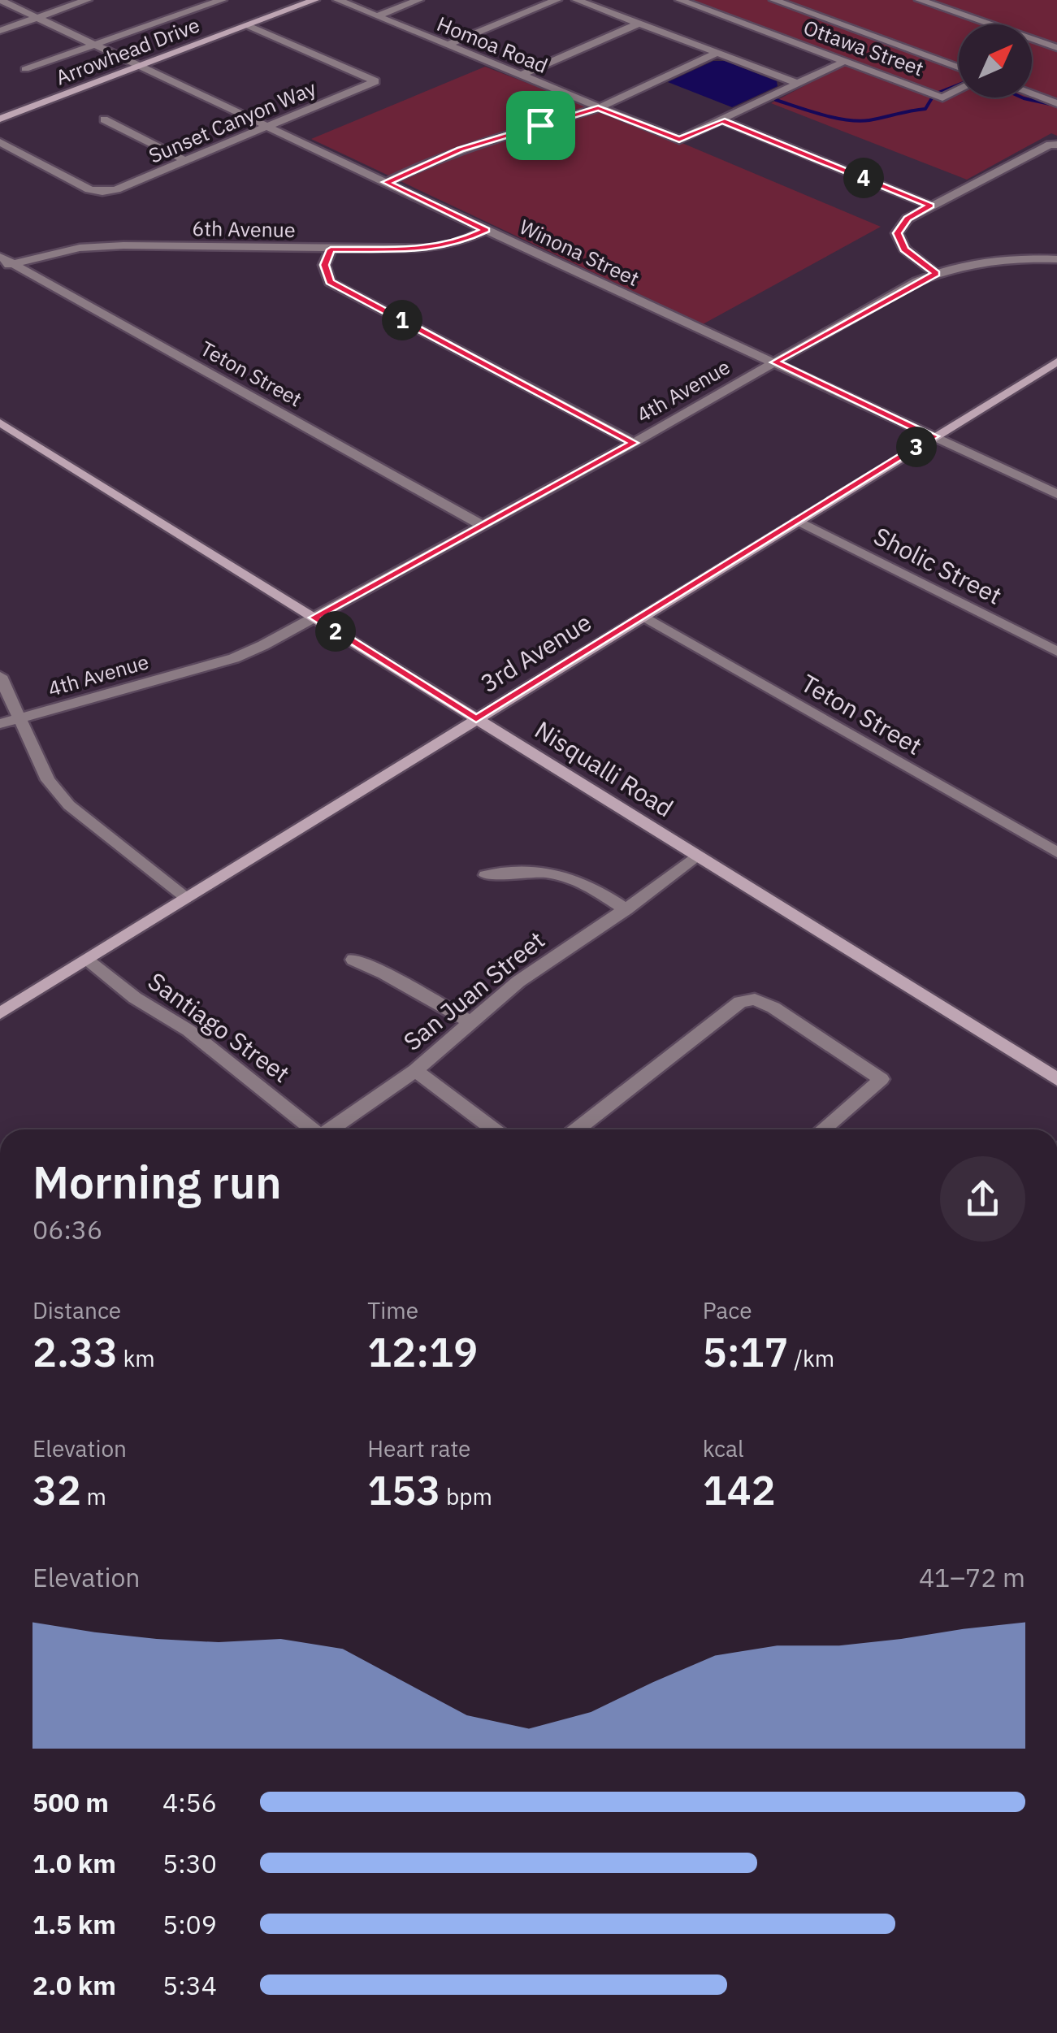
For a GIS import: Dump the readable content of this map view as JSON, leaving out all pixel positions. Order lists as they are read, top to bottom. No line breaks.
{"streets":{"main road":["Arrowhead Drive","3rd Avenue","Nisqualli Road"],"street":["Homoa Road","Ottawa Street","Sunset Canyon Way","6th Avenue","Winona Street","Teton Street","4th Avenue","Sholic Street","San Juan Street","Santiago Street"]},"crossings":[["Arrowhead Drive","Sunset Canyon Way"],["Arrowhead Drive","Winona Street"],["Sunset Canyon Way","Winona Street"],["6th Avenue","Winona Street"],["6th Avenue","Teton Street"],["Winona Street","4th Avenue"],["Winona Street","3rd Avenue"],["Teton Street","4th Avenue"],["Teton Street","3rd Avenue"],["4th Avenue","Nisqualli Road"],["Sholic Street","3rd Avenue"],["3rd Avenue","Nisqualli Road"],["3rd Avenue","Santiago Street"],["Nisqualli Road","San Juan Street"]],"north":"top right","page":{"pins":["4","1","3","2"],"heading":["Morning run","06:36"],"stats":[["Distance","2.33 km"],["Time","12:19"],["Pace","5:17 /km"],["Elevation","32 m"],["Heart rate","153 bpm"],["kcal","142"]],"chart":["Elevation","41–72 m"],"list":[{"name":"500 m","note":"4:56"},{"name":"1.0 km","note":"5:30"},{"name":"1.5 km","note":"5:09"},{"name":"2.0 km","note":"5:34"}]}}
